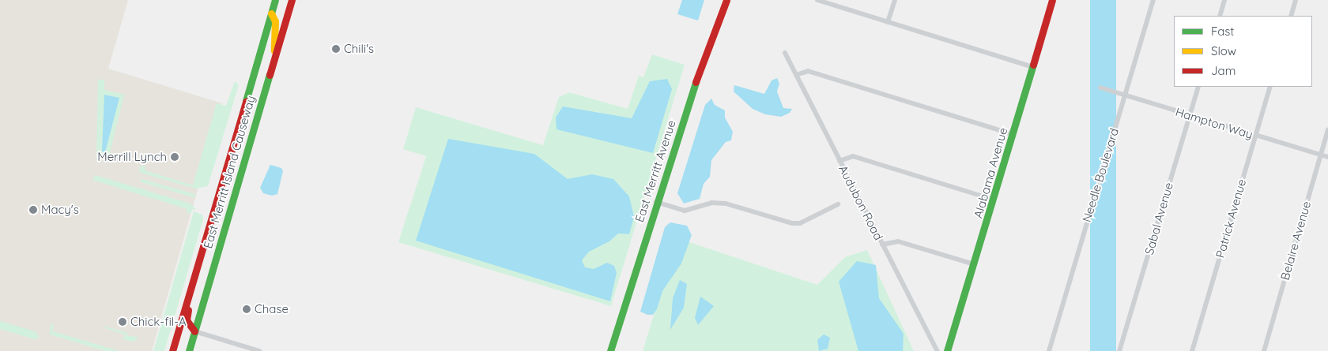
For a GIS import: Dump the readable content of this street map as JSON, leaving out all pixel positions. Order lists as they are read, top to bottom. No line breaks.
{"streets":{"main road":["East Merritt Avenue","East Merritt Island Causeway","Alabama Avenue"],"street":["Hampton Way","Needle Boulevard","Audubon Road","Sabal Avenue","Patrick Avenue","Belaire Avenue"]},"crossings":[["Hampton Way","Needle Boulevard"],["Hampton Way","Sabal Avenue"],["Hampton Way","Patrick Avenue"],["Hampton Way","Belaire Avenue"]],"places":["Chili's","Merrill Lynch","Macy's","Chase","Chick-fil-A"],"legend":["Fast","Slow","Jam"]}
